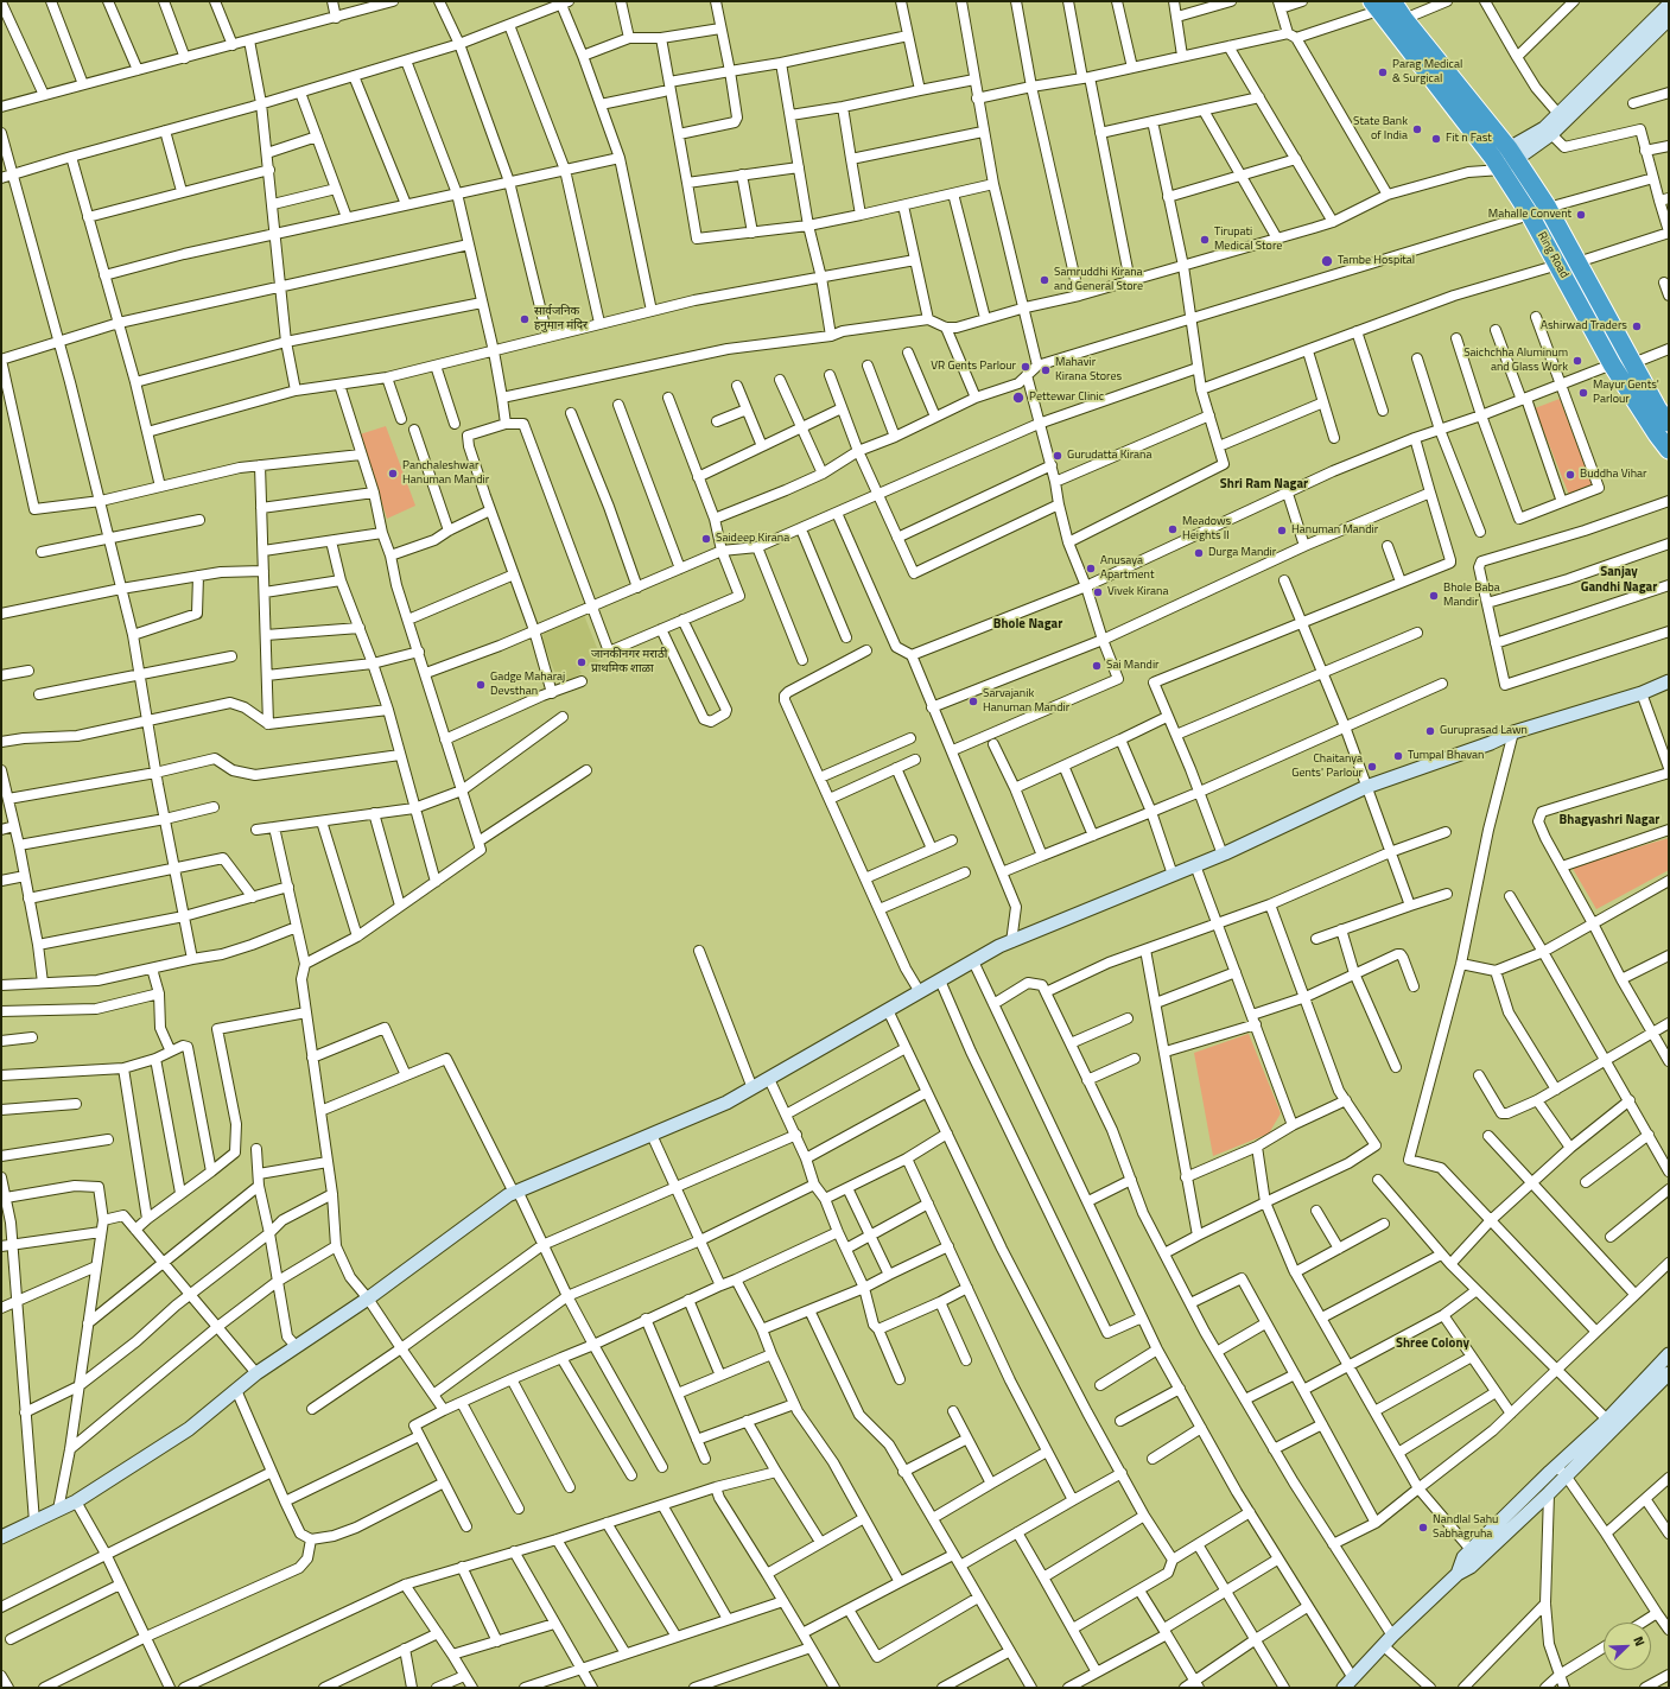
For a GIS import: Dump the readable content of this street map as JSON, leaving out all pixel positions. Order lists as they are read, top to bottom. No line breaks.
{"streets":{"highway":["Ring Road"]},"districts":["Shri Ram Nagar","Sanjay Gandhi Nagar","Bhole Nagar","Bhagyashri Nagar","Shree Colony"],"places":["Parag Medical & Surgical","State Bank of India","Fit n Fast","Mahalle Convent","Tirupati Medical Store","Tambe Hospital","Samruddhi Kirana and General Store","सार्वजनिक हनुमान मंदिर","Ashirwad Traders","Saichchha Aluminum and Glass Work","VR Gents Parlour","Mahavir Kirana Stores","Mayur Gents' Parlour","Pettewar Clinic","Gurudatta Kirana","Panchaleshwar Hanuman Mandir","Buddha Vihar","Meadows Heights II","Hanuman Mandir","Saideep Kirana","Durga Mandir","Anusaya Apartment","Vivek Kirana","Bhole Baba Mandir","जानकीनगर मराठी प्राथमिक शाळा","Sai Mandir","Gadge Maharaj Devsthan","Sarvajanik Hanuman Mandir","Guruprasad Lawn","Tumpal Bhavan","Chaitanya Gents' Parlour","Nandlal Sahu Sabhagruha"],"north":"top right"}
